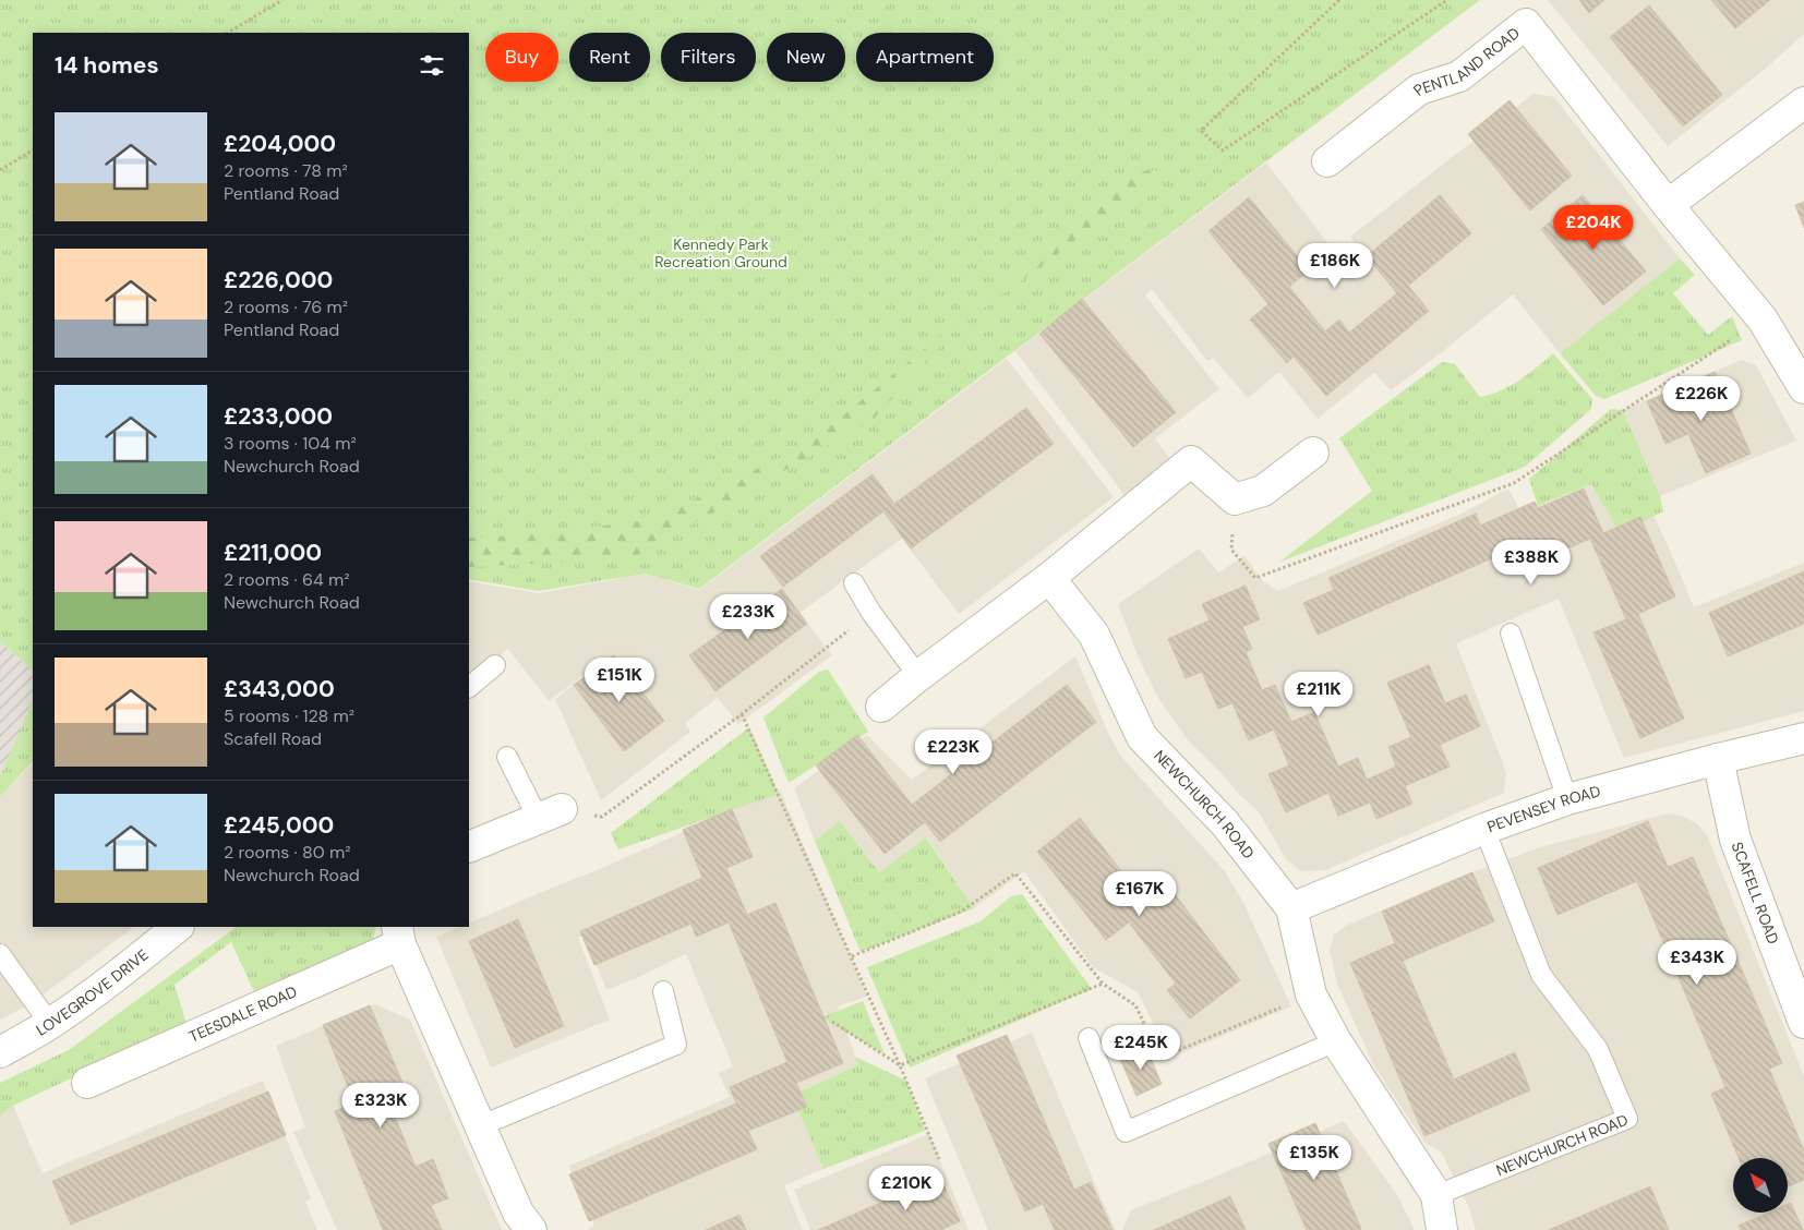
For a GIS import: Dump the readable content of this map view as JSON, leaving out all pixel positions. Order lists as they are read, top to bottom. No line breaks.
{"streets":{"street":["PENTLAND ROAD","NEWCHURCH ROAD","PEVENSEY ROAD","SCAFELL ROAD","LOVEGROVE DRIVE","TEESDALE ROAD"]},"crossings":[["NEWCHURCH ROAD","PEVENSEY ROAD"],["PEVENSEY ROAD","SCAFELL ROAD"]],"parks":["Kennedy Park Recreation Ground"],"north":"top left","page":{"chip":["Buy","Rent","Filters","New","Apartment"],"heading":"14 homes","list":[{"name":"£204,000","note":"2 rooms · 78 m² · Pentland Road"},{"name":"£226,000","note":"2 rooms · 76 m² · Pentland Road"},{"name":"£233,000","note":"3 rooms · 104 m² · Newchurch Road"},{"name":"£211,000","note":"2 rooms · 64 m² · Newchurch Road"},{"name":"£343,000","note":"5 rooms · 128 m² · Scafell Road"},{"name":"£245,000","note":"2 rooms · 80 m² · Newchurch Road"}],"price":["£204K","£186K","£226K","£388K","£233K","£151K","£211K","£223K","£167K","£343K","£245K","£323K","£135K","£210K"]}}
